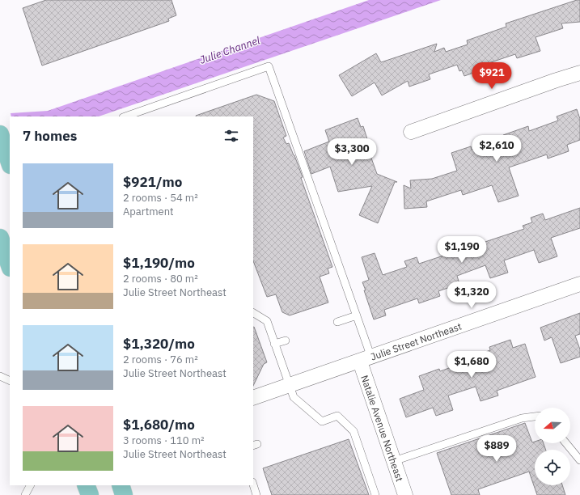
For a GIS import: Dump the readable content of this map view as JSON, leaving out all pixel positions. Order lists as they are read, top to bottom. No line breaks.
{"streets":{"street":["Julie Street Northeast","Natalie Avenue Northeast"]},"crossings":[["Julie Street Northeast","Natalie Avenue Northeast"]],"water":["Julie Channel"],"north":"left","page":{"price":["$921","$2,610","$3,300","$1,190","$1,320","$1,680","$889"],"heading":"7 homes","list":[{"name":"$921/mo","note":"2 rooms · 54 m² · Apartment"},{"name":"$1,190/mo","note":"2 rooms · 80 m² · Julie Street Northeast"},{"name":"$1,320/mo","note":"2 rooms · 76 m² · Julie Street Northeast"},{"name":"$1,680/mo","note":"3 rooms · 110 m² · Julie Street Northeast"}]}}
